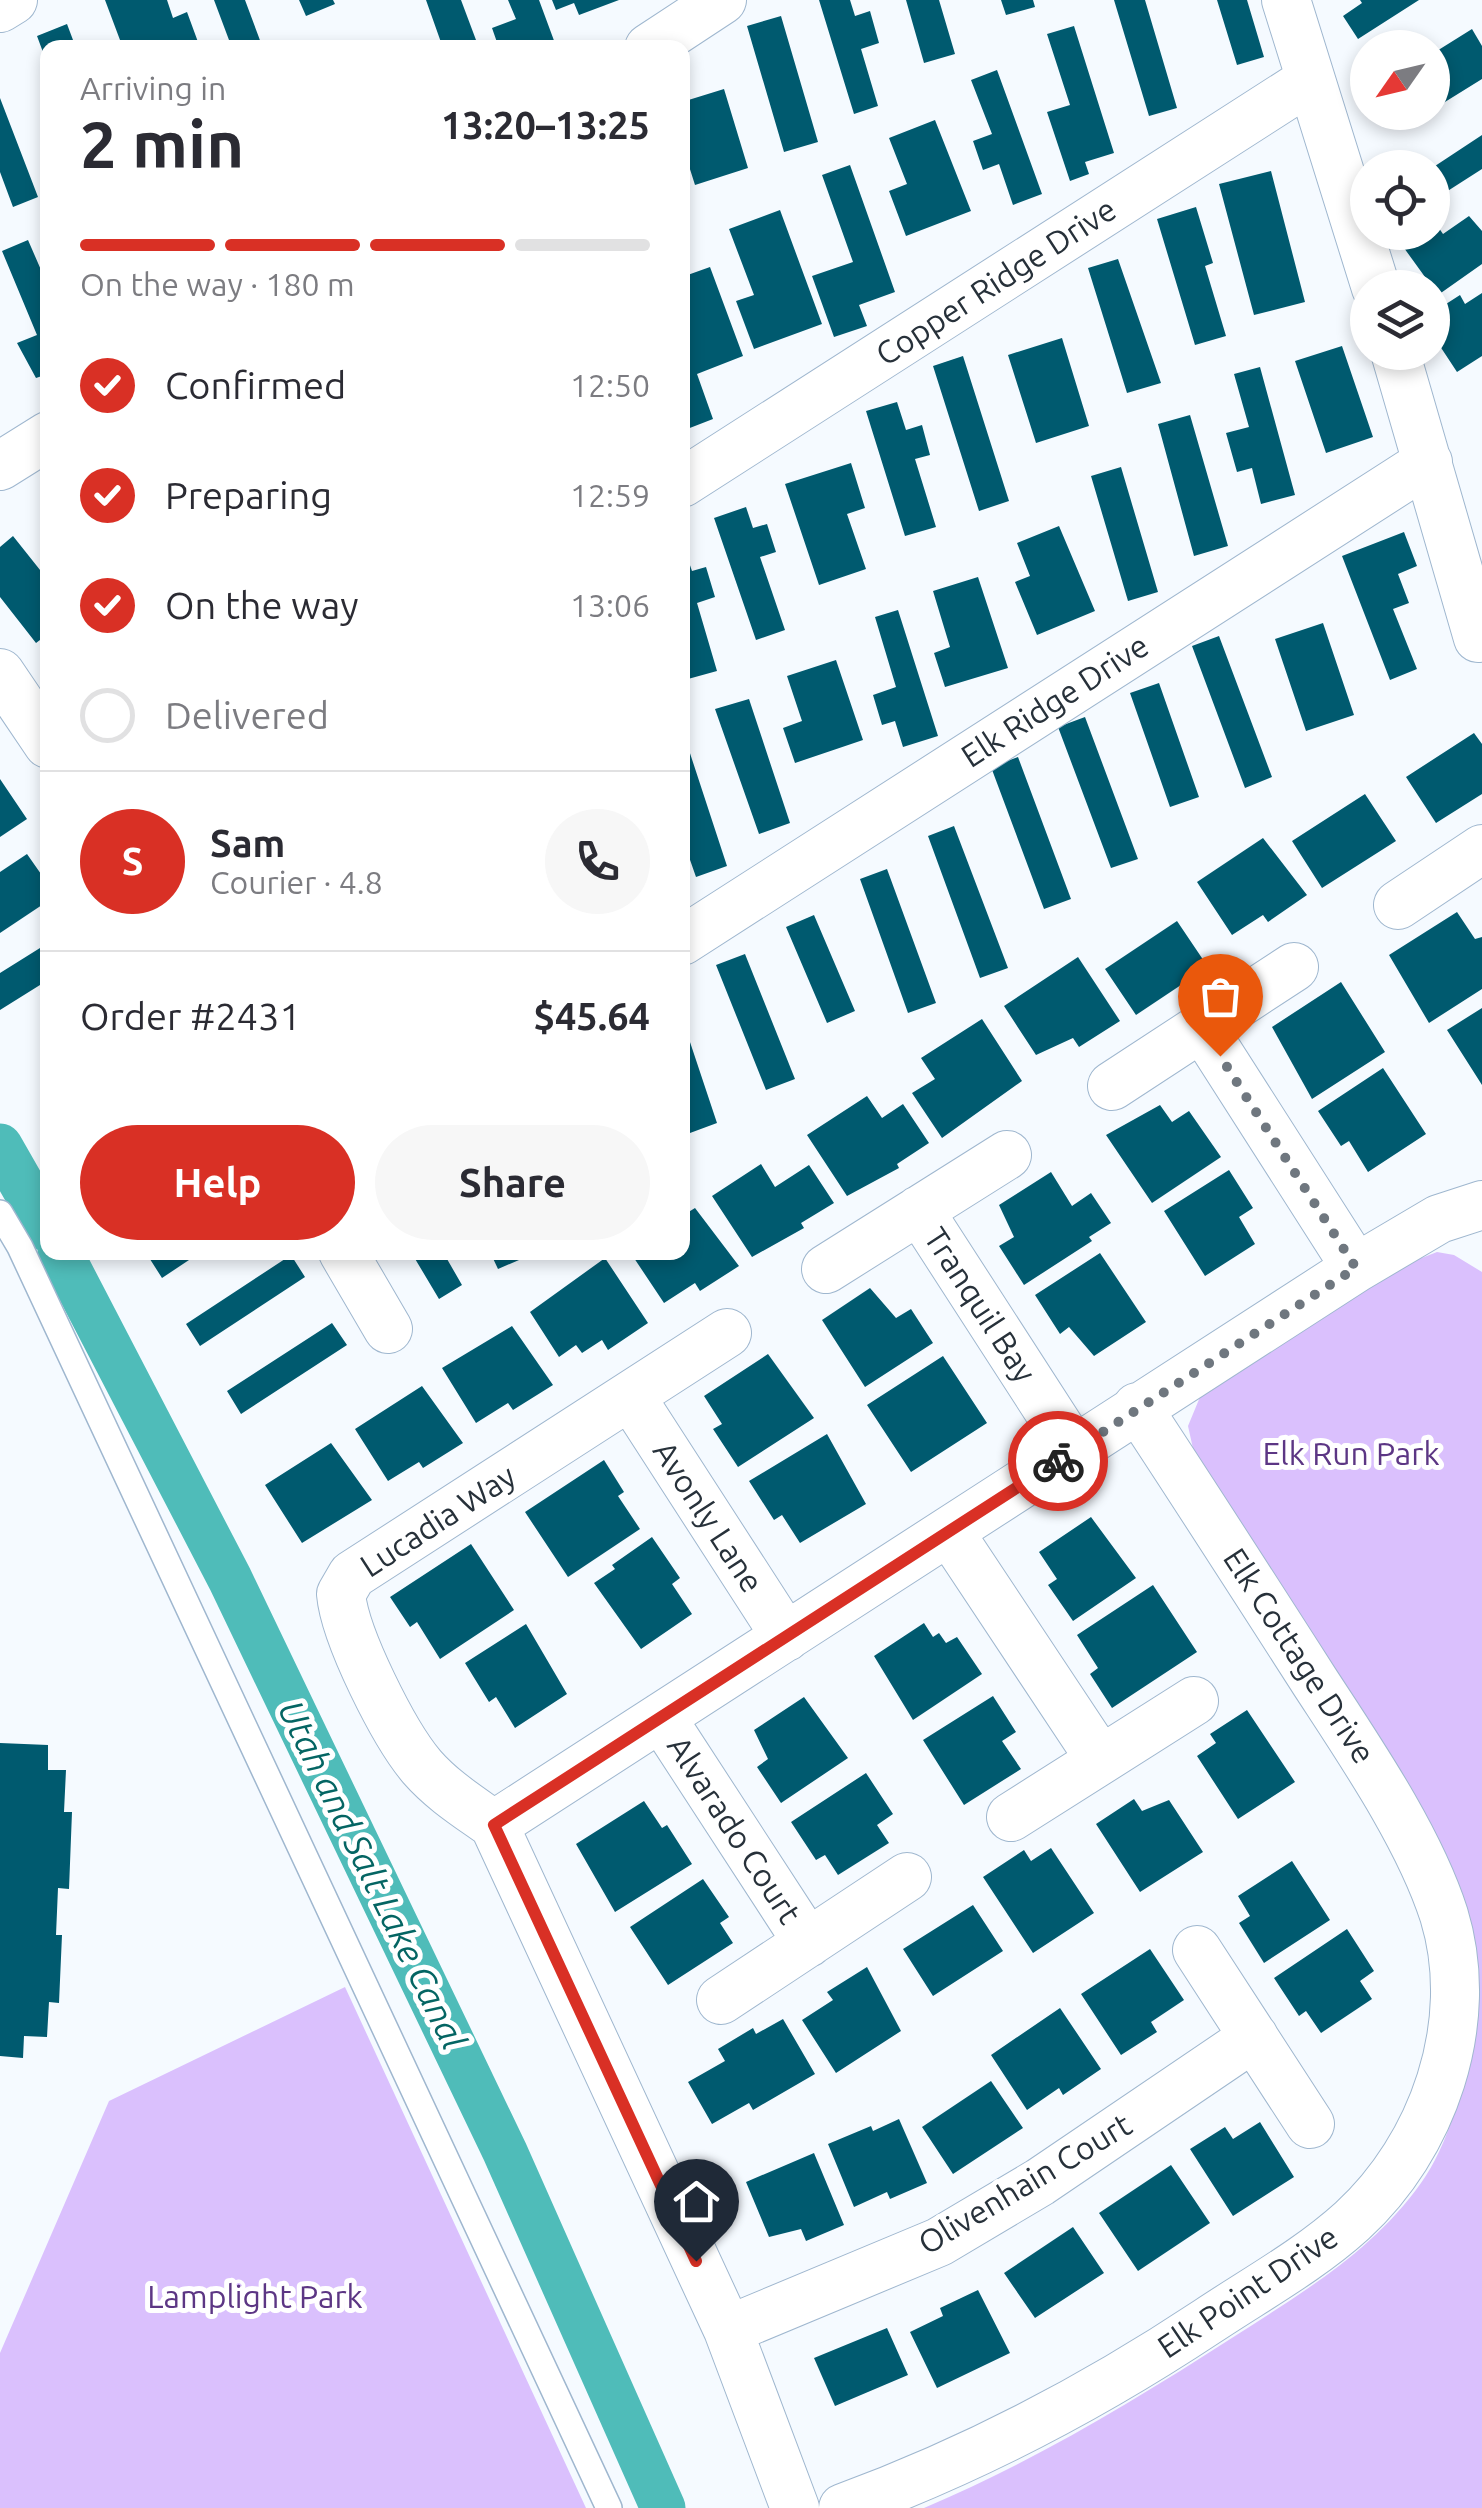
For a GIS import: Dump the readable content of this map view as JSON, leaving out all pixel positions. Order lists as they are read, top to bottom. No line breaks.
{"streets":{"street":["Copper Ridge Drive","Elk Ridge Drive","Tranquil Bay","Avonly Lane","Lucadia Way","Elk Cottage Drive","Alvarado Court","Olivenhain Court","Elk Point Drive"]},"crossings":[["Avonly Lane","Lucadia Way"],["Elk Cottage Drive","Elk Point Drive"]],"water":["Utah and Salt Lake Canal"],"parks":["Elk Run Park","Lamplight Park"],"north":"bottom left","page":{"heading":["2 min","Arriving in","13:20–13:25"],"panel":["Sam","Courier · 4.8","Order #2431","$45.64"],"bar":"On the way · 180 m","list":[["Confirmed","12:50"],["Preparing","12:59"],["On the way","13:06"],"Delivered"],"round":"S","buttons":["Help","Share"]}}
